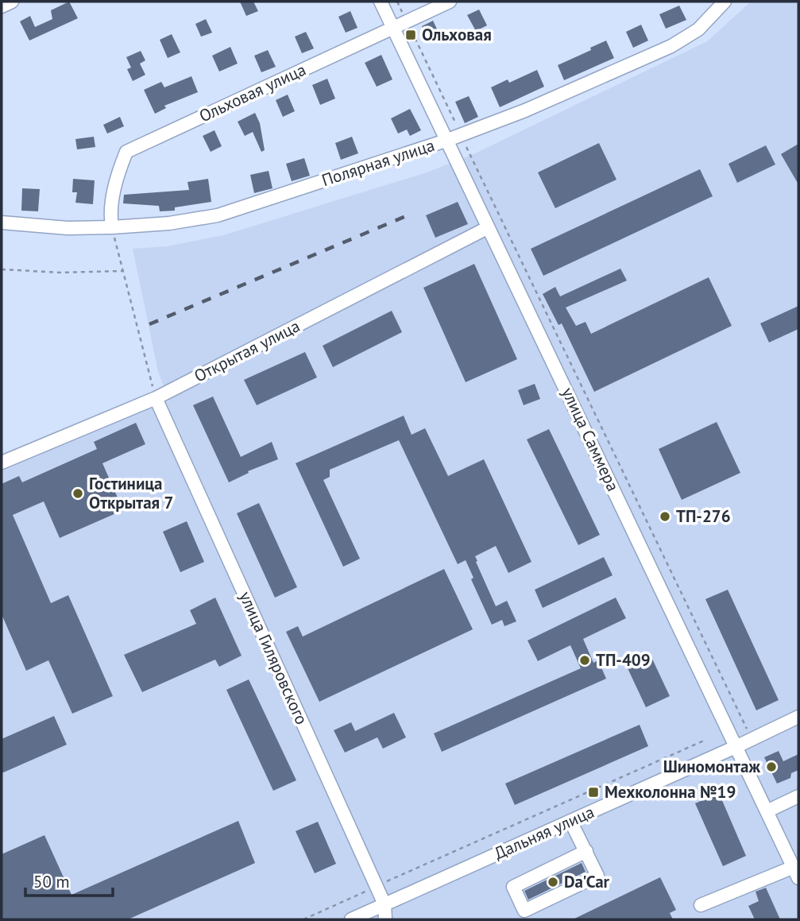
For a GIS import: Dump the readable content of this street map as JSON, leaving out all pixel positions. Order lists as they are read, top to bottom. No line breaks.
{"streets":{"street":["Ольховая улица","Полярная улица","Открытая улица","улица Саммера","улица Гиляровского","Дальняя улица"]},"crossings":[["Ольховая улица","Полярная улица"],["Ольховая улица","улица Саммера"],["Полярная улица","улица Саммера"],["Открытая улица","улица Саммера"],["Открытая улица","улица Гиляровского"],["улица Саммера","Дальняя улица"],["улица Гиляровского","Дальняя улица"]],"places":{"transit":["Ольховая","Мехколонна №19"],"other":["Гостиница Открытая 7","ТП-276","ТП-409","Шиномонтаж","Da'Car"]},"scale_bar":"50 m"}
